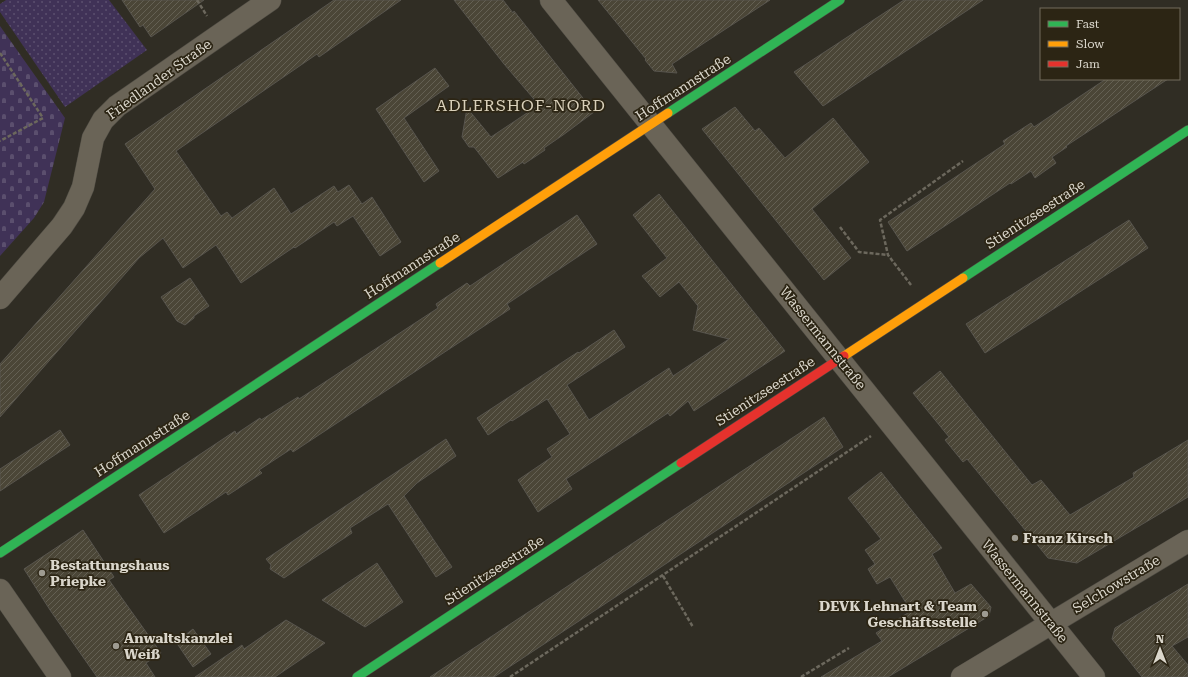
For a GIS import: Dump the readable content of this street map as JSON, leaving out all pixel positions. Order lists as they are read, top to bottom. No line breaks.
{"streets":{"street":["Friedlander Straße","Hoffmannstraße","Stienitzseestraße","Wassermannstraße","Selchowstraße"]},"crossings":[["Hoffmannstraße","Wassermannstraße"],["Stienitzseestraße","Wassermannstraße"],["Wassermannstraße","Selchowstraße"]],"districts":["ADLERSHOF-NORD"],"places":["Franz Kirsch","Bestattungshaus Priepke","DEVK Lehnart & Team Geschäftsstelle","Anwaltskanzlei Weiß"],"legend":["Fast","Slow","Jam"],"north":"top"}
